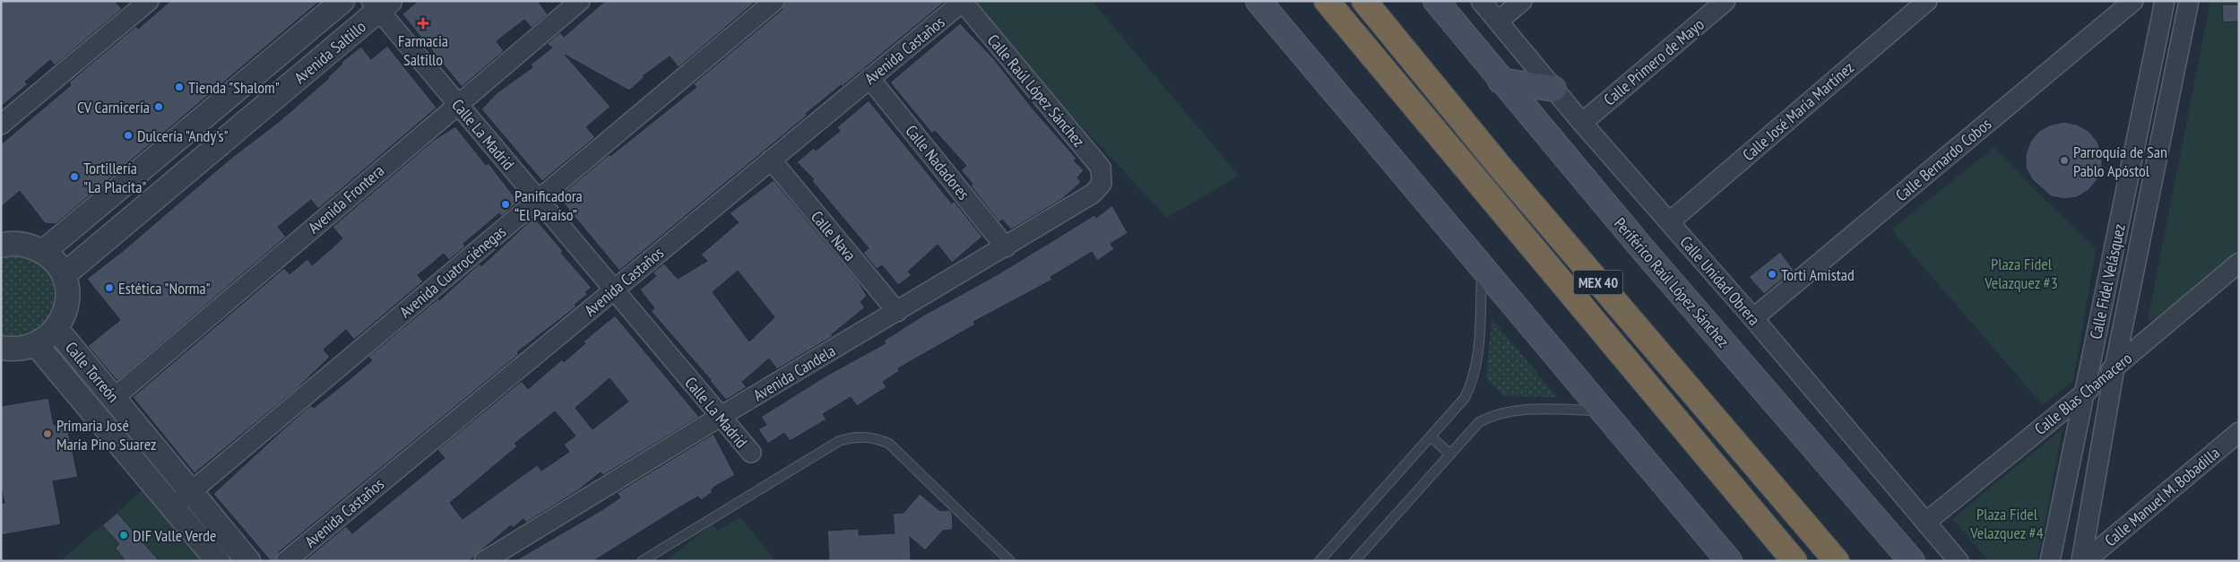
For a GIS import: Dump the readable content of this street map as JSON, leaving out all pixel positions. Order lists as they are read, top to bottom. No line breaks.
{"streets":{"highway":["MEX 40"],"main road":["Periférico Raúl López Sánchez"],"street":["Avenida Castaños","Avenida Saltillo","Calle Primero de Mayo","Calle Raúl López Sánchez","Calle José María Martínez","Calle La Madrid","Calle Bernardo Cobos","Calle Nadadores","Avenida Frontera","Calle Nava","Avenida Cuatrociénegas","Calle Unidad Obrera","Calle Fidel Velásquez","Calle Torreón","Avenida Candela","Calle Blas Chamacero","Calle Manuel M. Bobadilla"]},"crossings":[["Avenida Castaños","Calle Raúl López Sánchez"],["Avenida Castaños","Calle La Madrid"],["Avenida Castaños","Calle Nadadores"],["Avenida Castaños","Calle Nava"],["Avenida Saltillo","Calle La Madrid"],["Calle Primero de Mayo","Calle Unidad Obrera"],["Calle Raúl López Sánchez","Avenida Candela"],["Calle José María Martínez","Calle Unidad Obrera"],["Calle La Madrid","Avenida Frontera"],["Calle La Madrid","Avenida Cuatrociénegas"],["Calle La Madrid","Avenida Candela"],["Calle Bernardo Cobos","Calle Unidad Obrera"],["Calle Nadadores","Avenida Candela"],["Avenida Frontera","Calle Torreón"],["Calle Nava","Avenida Candela"],["Avenida Cuatrociénegas","Calle Torreón"],["Calle Unidad Obrera","Calle Blas Chamacero"],["Calle Fidel Velásquez","Calle Blas Chamacero"]],"parks":["Plaza Fidel Velazquez #3","Plaza Fidel Velazquez #4"],"places":{"health":["Farmacia Saltillo"],"other":["Tienda \"Shalom\"","CV Carnicería","Dulcería \"Andy's\"","Parroquía de San Pablo Apóstol","Tortillería \"La Placita\"","Panificadora “El Paraíso”","Torti Amistad","Estética \"Norma\"","Primaria José María Pino Suarez","DIF Valle Verde"]}}
